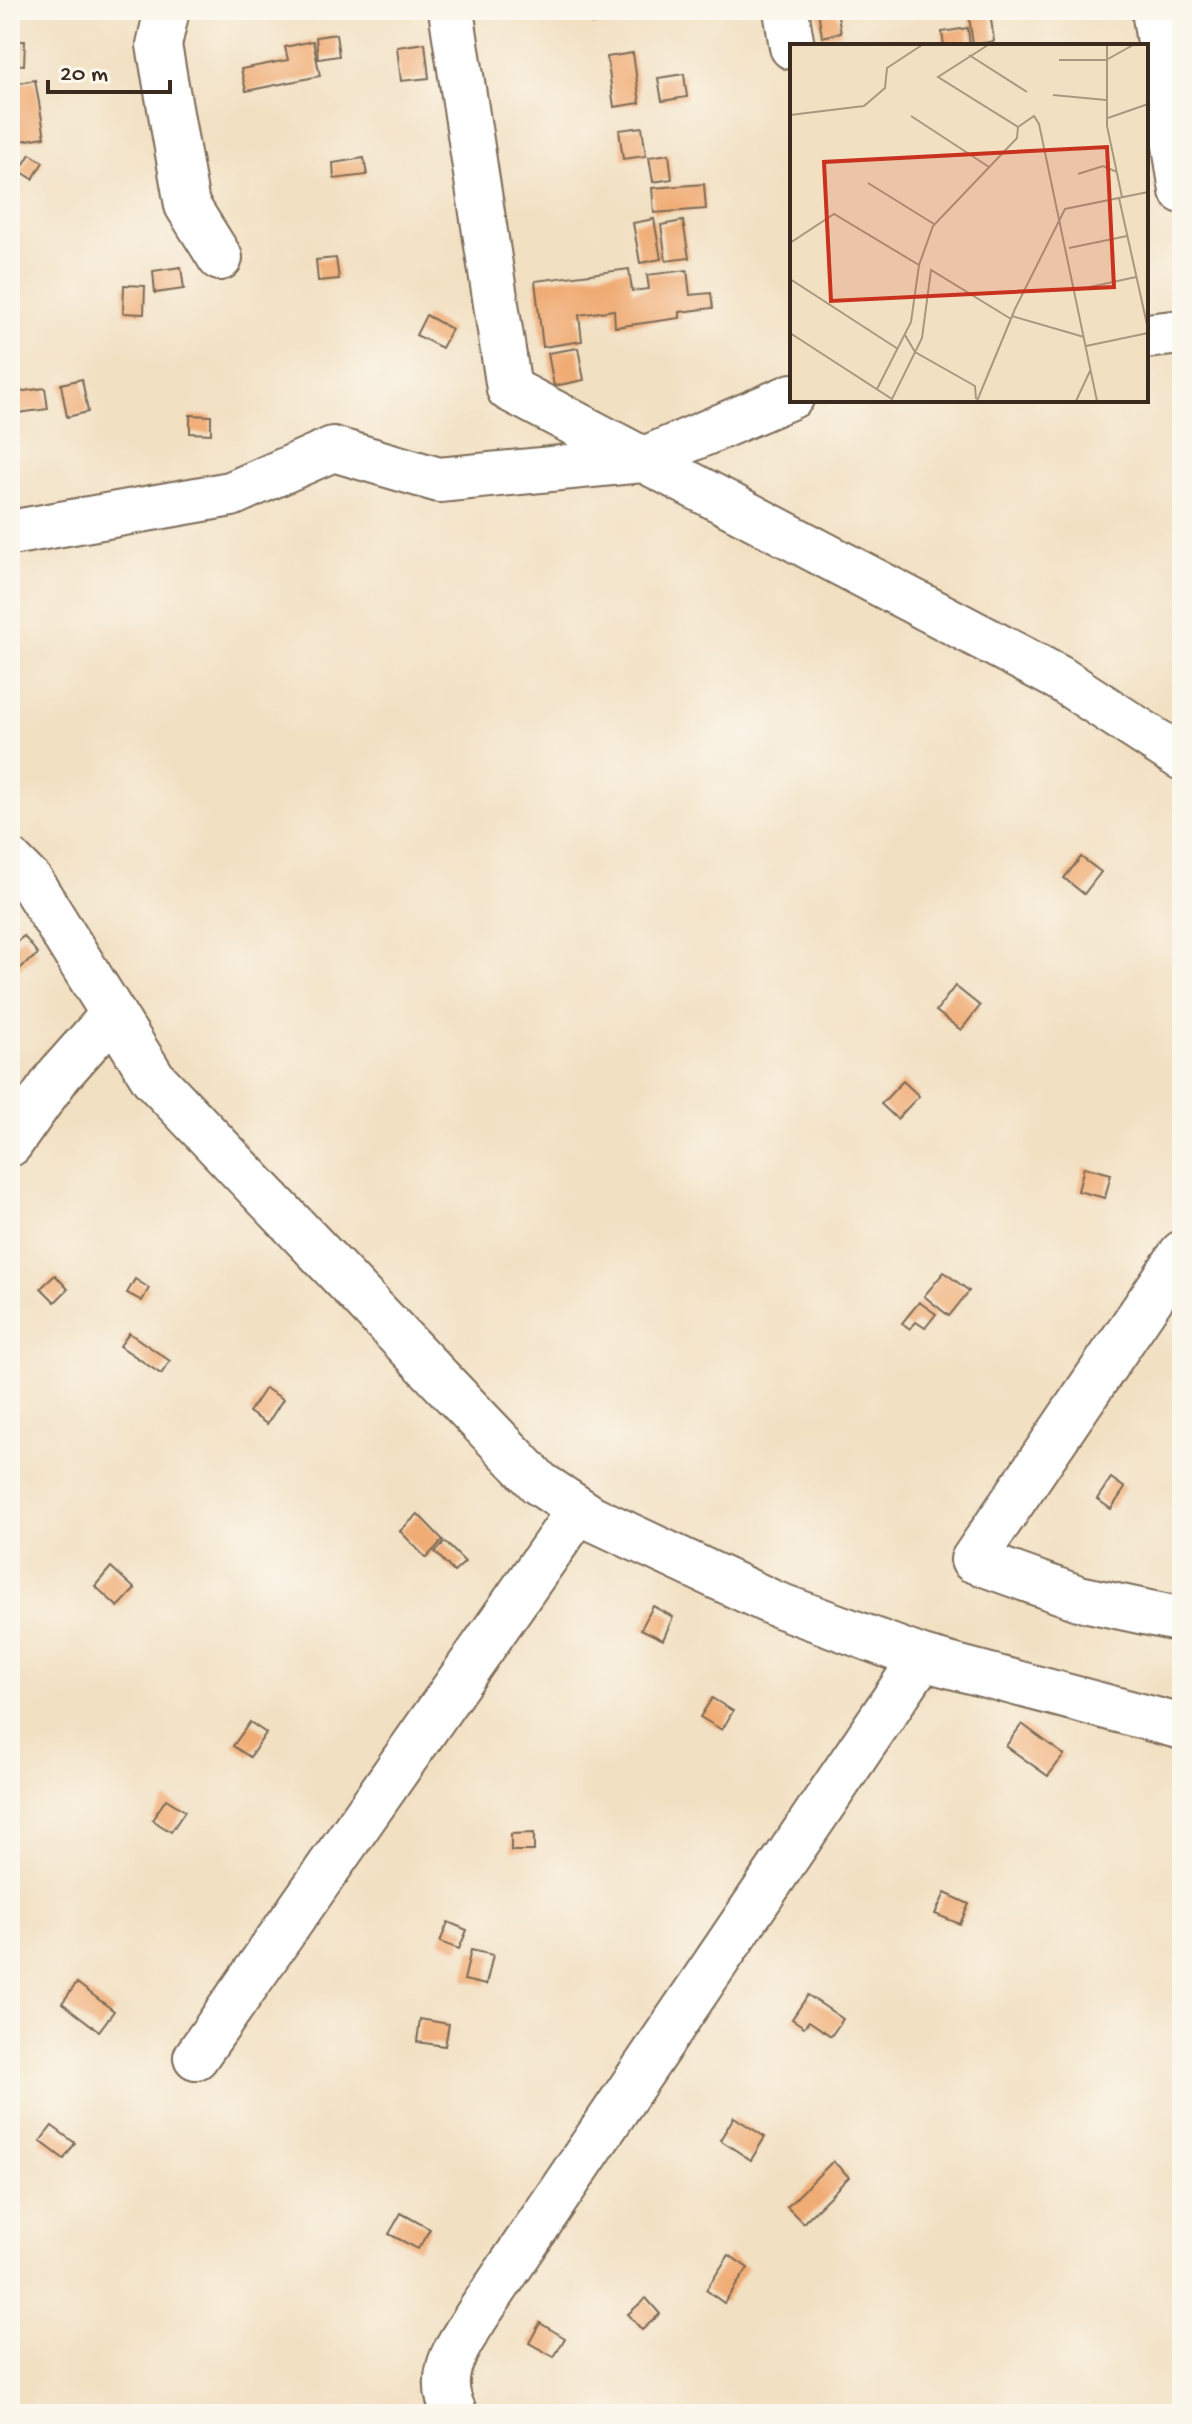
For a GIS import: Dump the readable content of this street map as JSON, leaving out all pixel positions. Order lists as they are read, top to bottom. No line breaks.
{"scale_bar":"20 m"}
